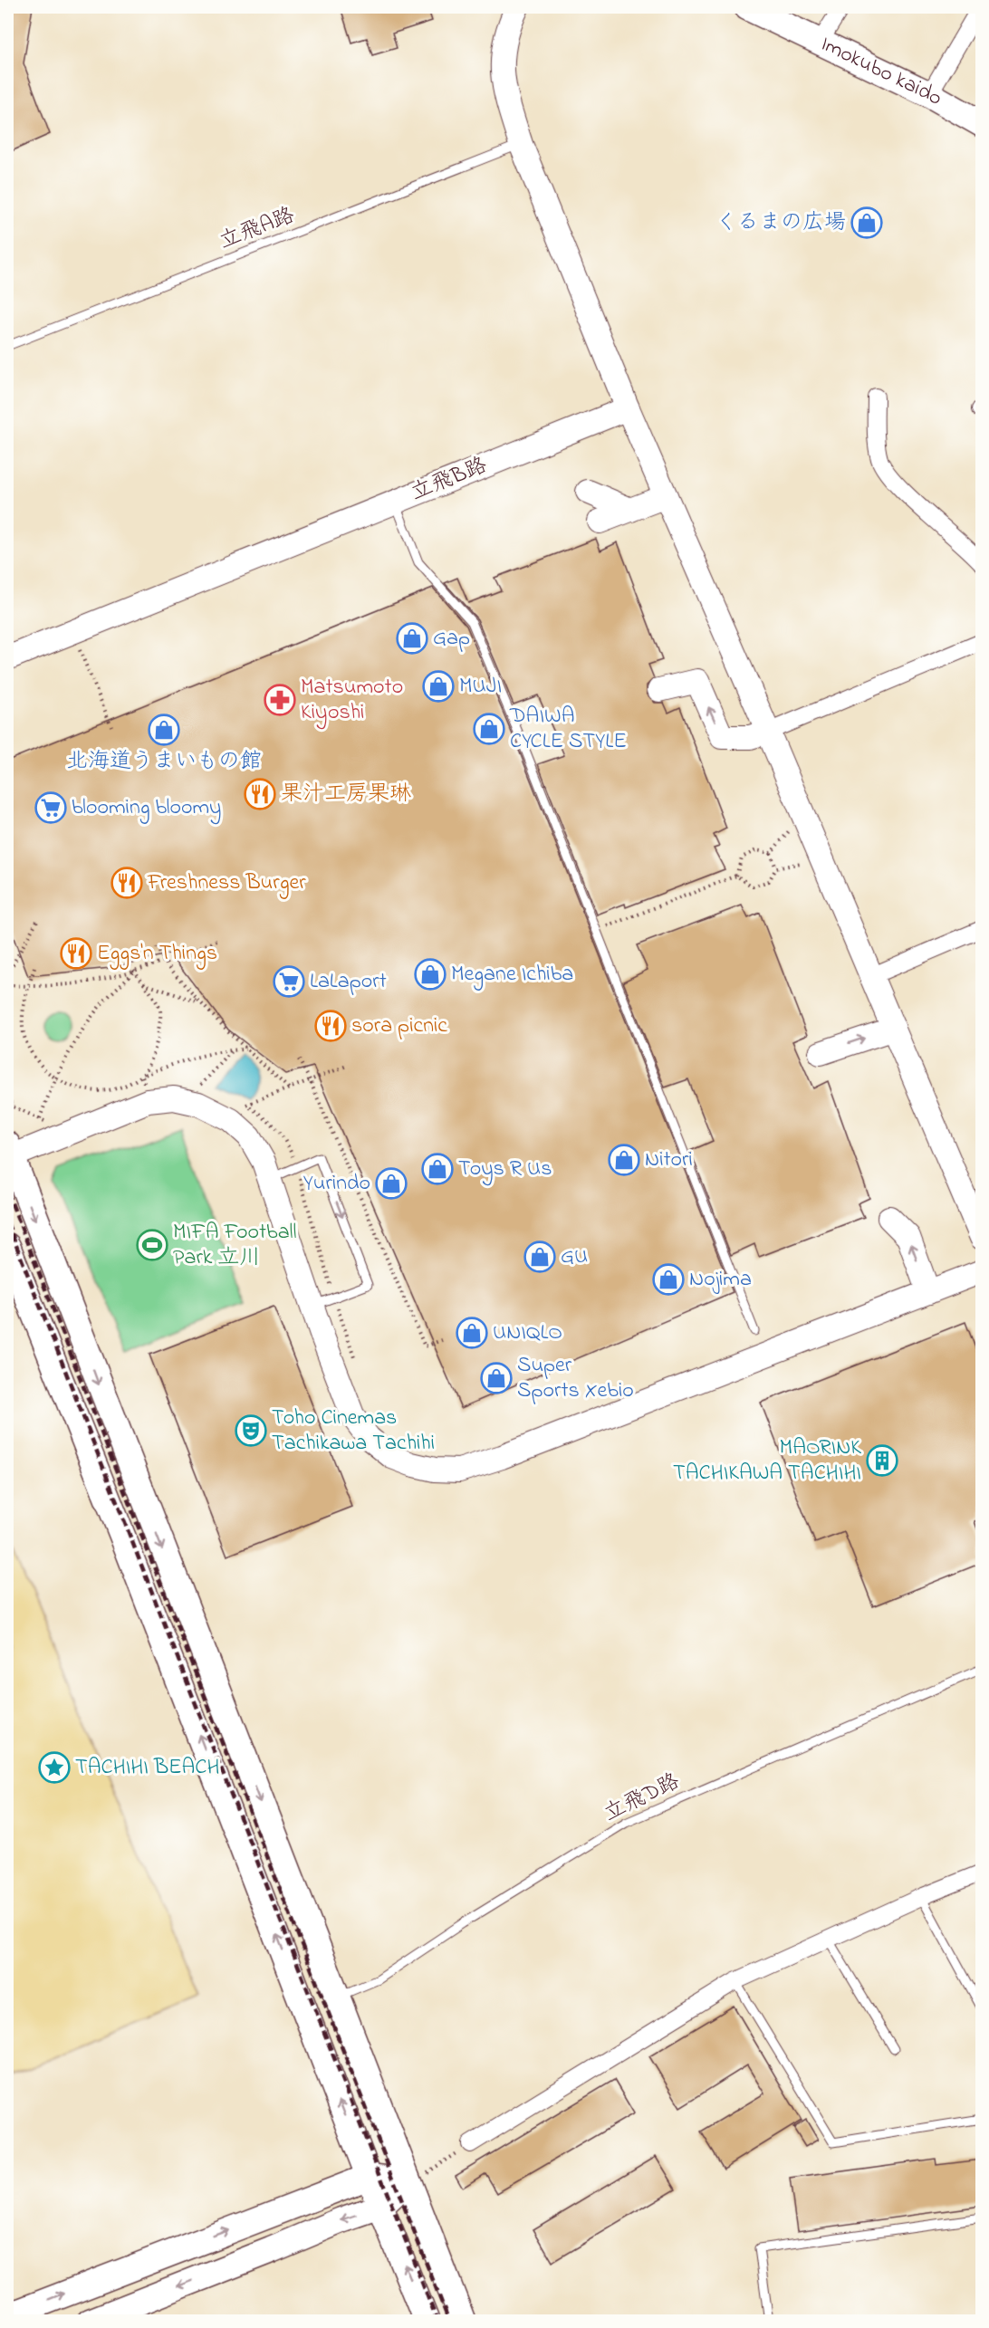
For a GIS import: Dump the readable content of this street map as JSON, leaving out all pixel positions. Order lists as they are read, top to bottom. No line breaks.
{"streets":{"main road":["Imokubo kaido"],"street":["立飛B路"],"lane":["立飛A路","立飛D路"]},"places":{"shop":["くるまの広場","Gap","MUJI","DAIWA CYCLE STYLE","北海道うまいもの館","Megane Ichiba","Nitori","Toys R Us","Yurindo","GU","Nojima","UNIQLO","Super Sports Xebio"],"pharmacy":["Matsumoto Kiyoshi"],"restaurant":["果汁工房果琳","Freshness Burger","Eggs'n Things","sora picnic"],"supermarket":["blooming bloomy","LaLaport"],"sports":["MIFA Football Park 立川"],"theatre":["Toho Cinemas Tachikawa Tachihi"],"building":["MAORINK TACHIKAWA TACHIHI"],"place":["TACHIHI BEACH"]}}
